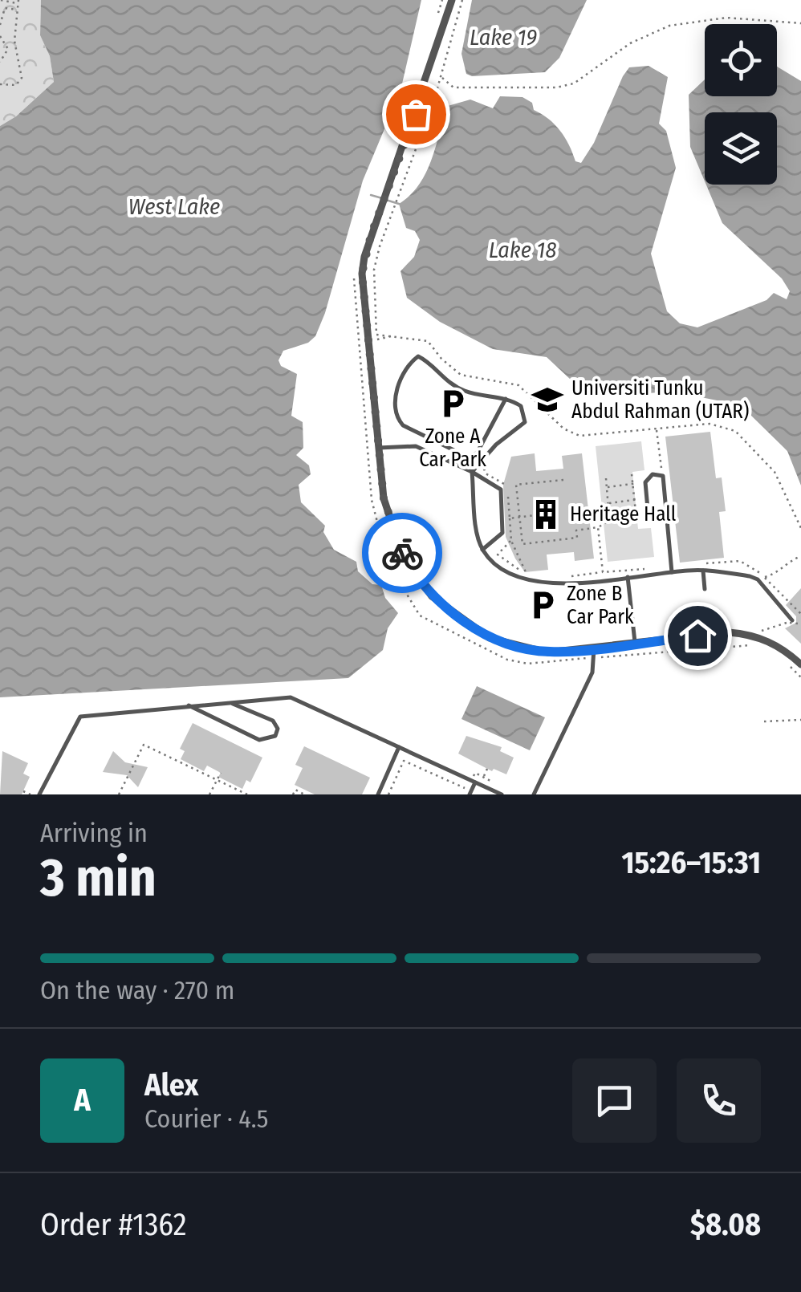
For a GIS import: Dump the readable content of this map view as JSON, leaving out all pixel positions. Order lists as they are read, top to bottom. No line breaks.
{"water":["Lake 19","West Lake","Lake 18"],"places":{"school or university":["Universiti Tunku Abdul Rahman (UTAR)"],"parking":["Zone A Car Park","Zone B Car Park"],"building":["Heritage Hall"]},"page":{"heading":["3 min","Arriving in","15:26–15:31"],"panel":["Alex","Courier · 4.5","Order #1362","$8.08"],"bar":"On the way · 270 m","round":"A"}}
